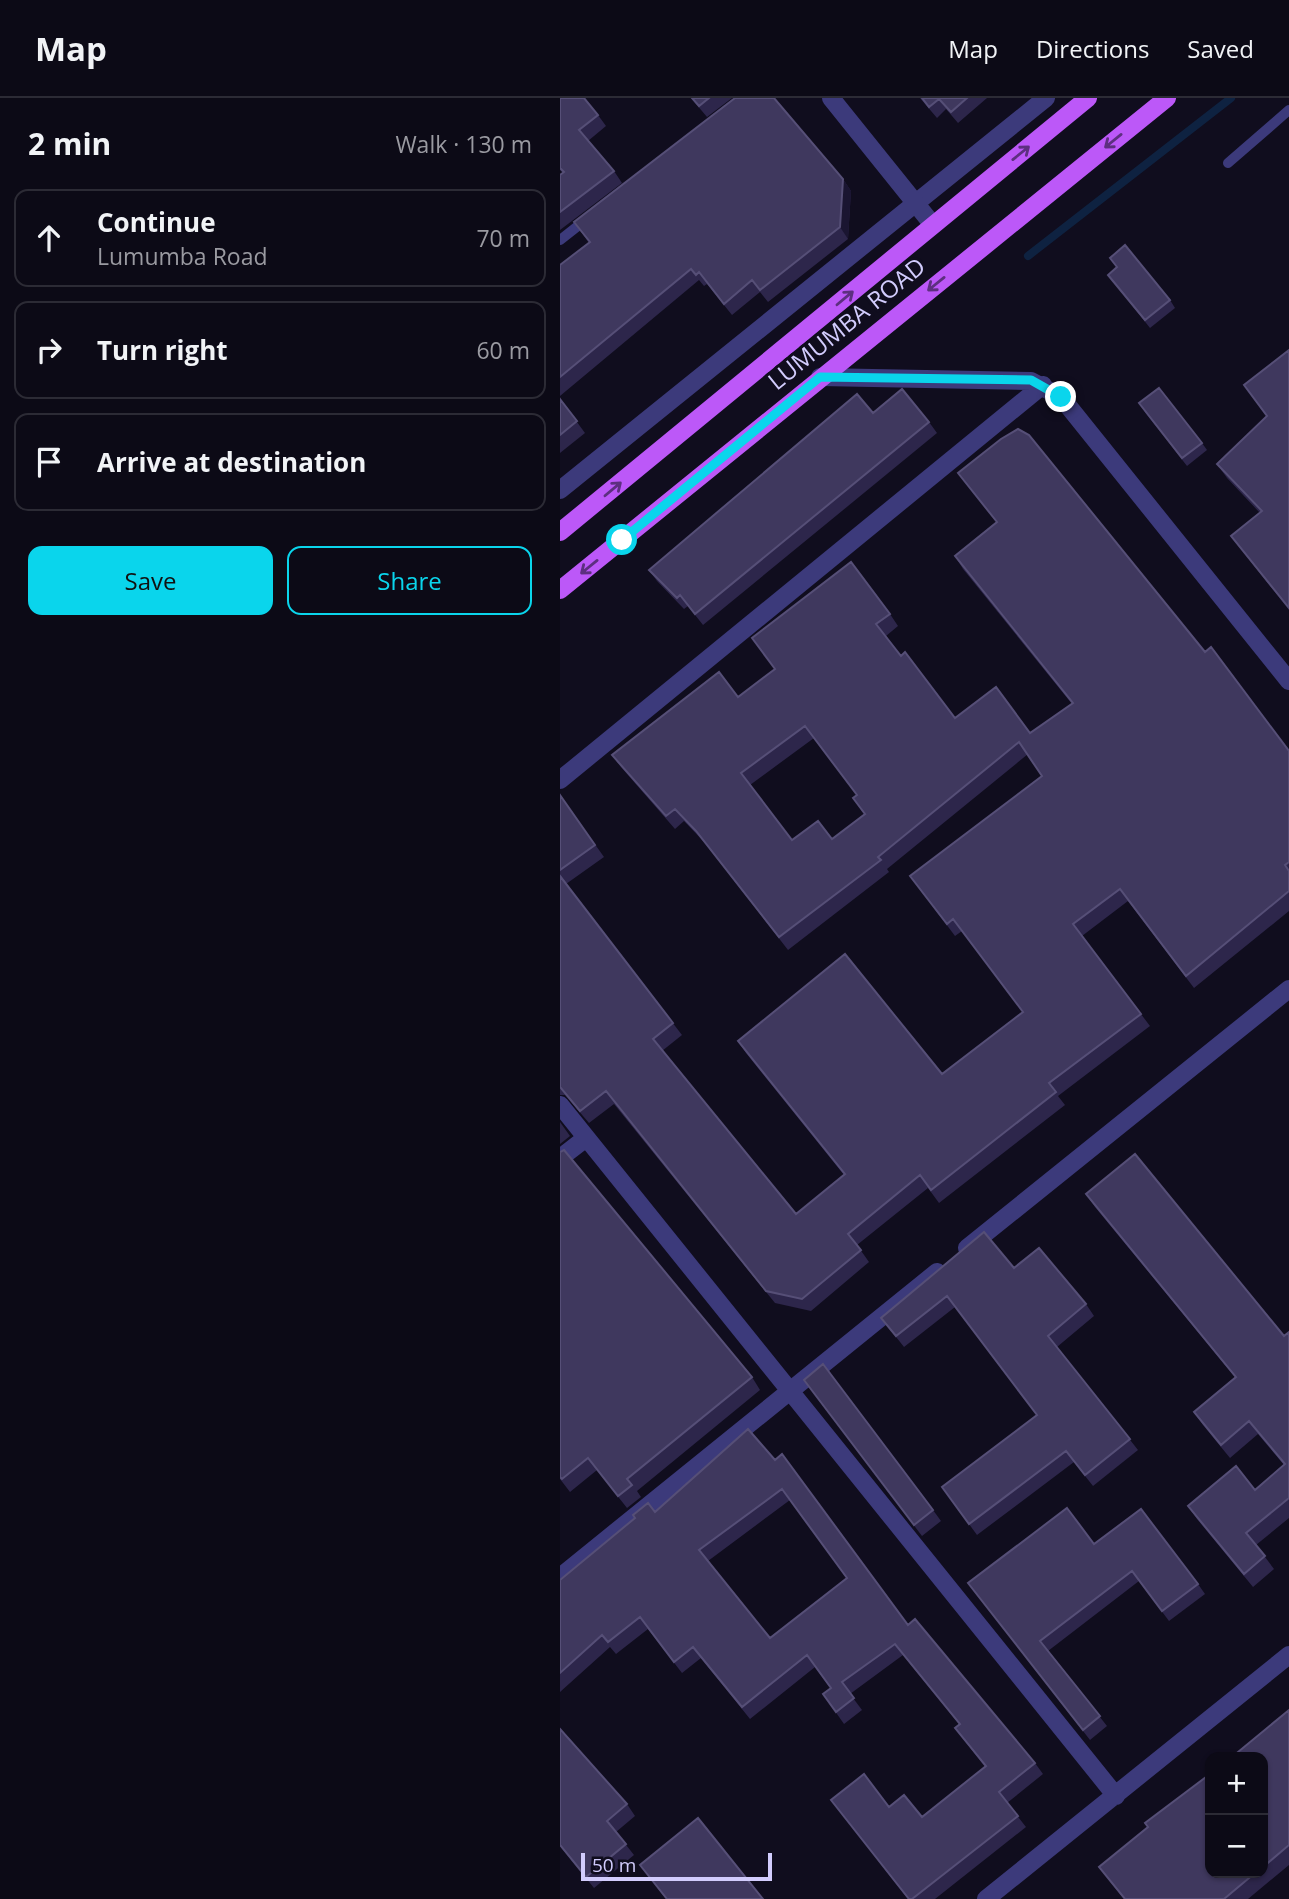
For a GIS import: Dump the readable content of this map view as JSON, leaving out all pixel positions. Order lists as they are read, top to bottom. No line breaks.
{"streets":{"main road":["LUMUMBA ROAD"]},"scale_bar":"50 m","page":{"header":"Map","nav":["Map","Directions","Saved"],"heading":["2 min","Walk · 130 m"],"list":[["Continue","Lumumba Road","70 m"],["Turn right","60 m"],"Arrive at destination"],"buttons":["Save","Share"],"map_buttons":["+","−"],"scale":"50 m"}}
